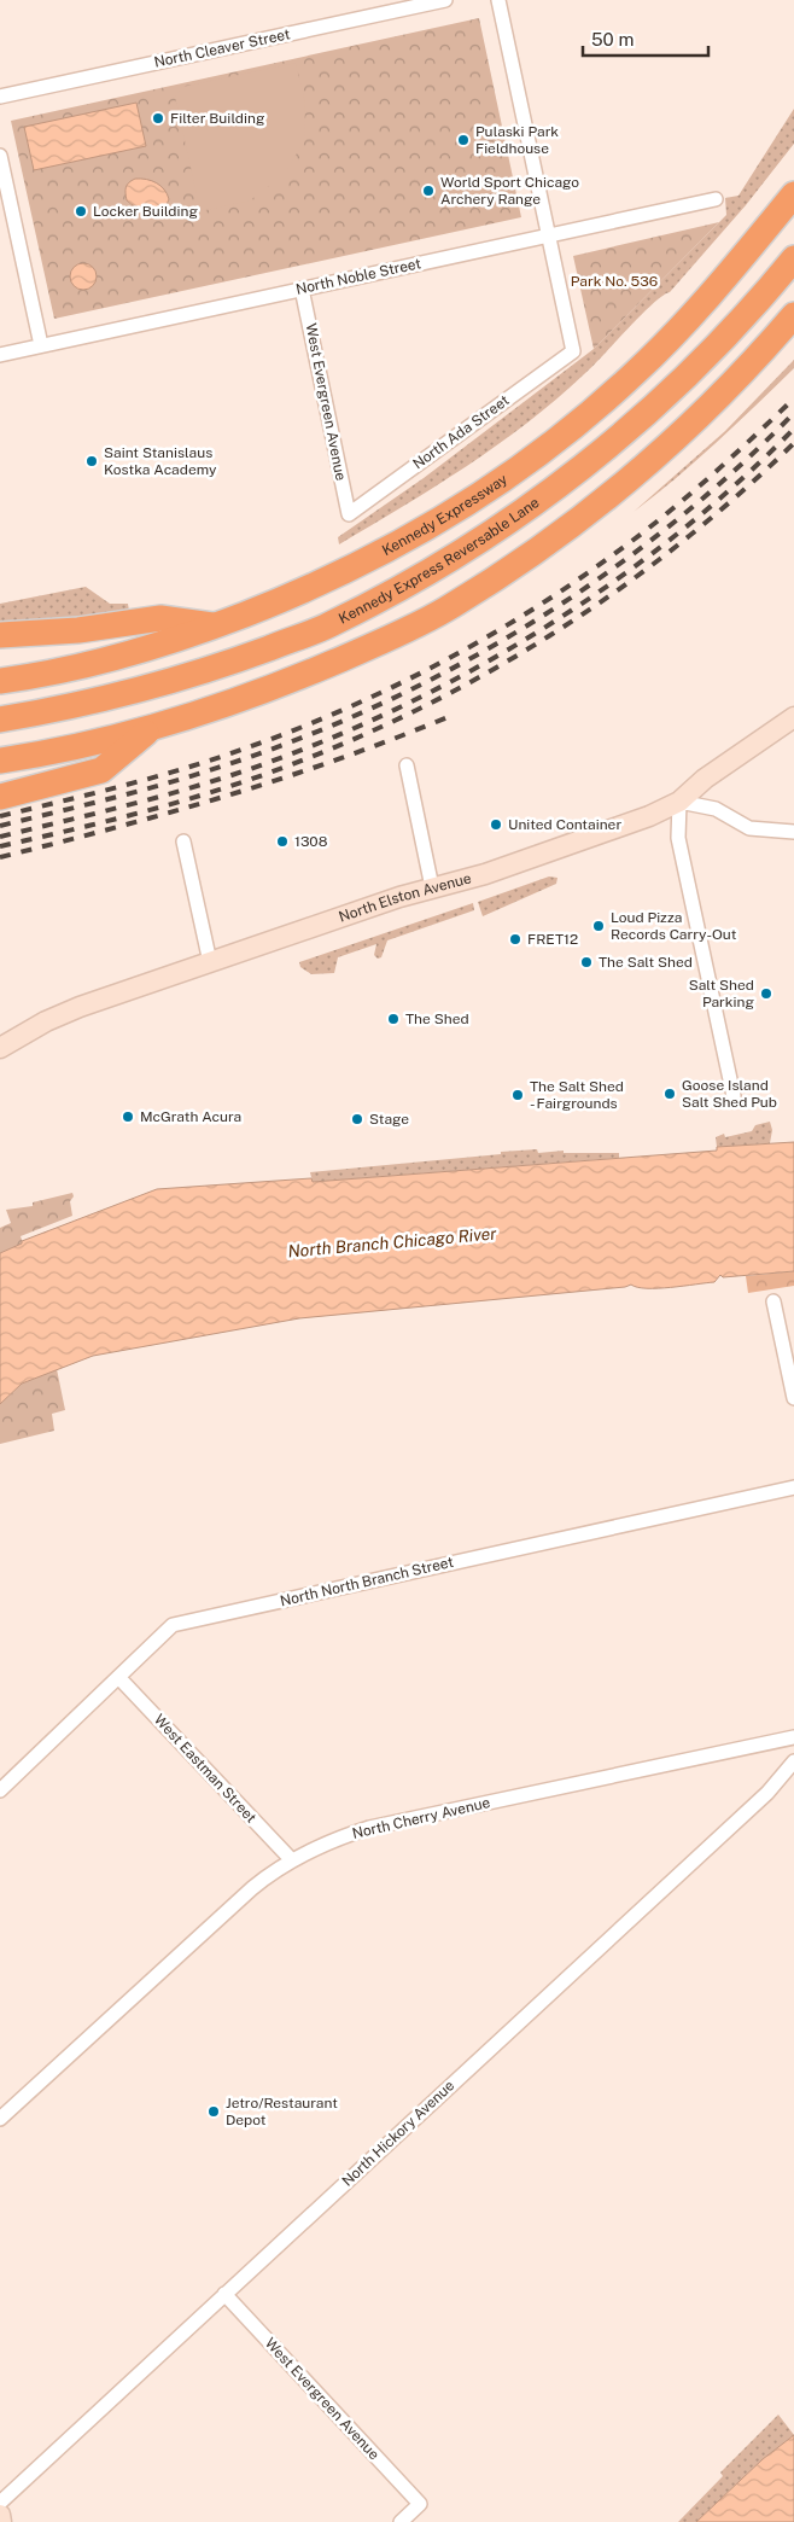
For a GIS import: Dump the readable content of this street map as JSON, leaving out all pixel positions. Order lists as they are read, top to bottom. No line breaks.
{"streets":{"highway":["Kennedy Expressway","Kennedy Express Reversable Lane"],"main road":["North Elston Avenue"],"street":["North Cleaver Street","North Noble Street","West Evergreen Avenue","North Ada Street","North North Branch Street","West Eastman Street","North Cherry Avenue","North Hickory Avenue"]},"crossings":[["North Noble Street","West Evergreen Avenue"],["North Noble Street","North Ada Street"],["West Evergreen Avenue","North Ada Street"],["West Evergreen Avenue","North Hickory Avenue"],["North North Branch Street","West Eastman Street"],["West Eastman Street","North Cherry Avenue"]],"water":["North Branch Chicago River"],"parks":["Park No. 536"],"places":["Filter Building","Pulaski Park Fieldhouse","World Sport Chicago Archery Range","Locker Building","Saint Stanislaus Kostka Academy","United Container","1308","Loud Pizza Records Carry-Out","FRET12","The Salt Shed","Salt Shed Parking","The Shed","Goose Island Salt Shed Pub","The Salt Shed - Fairgrounds","McGrath Acura","Stage","Jetro/Restaurant Depot"],"scale_bar":"50 m"}
